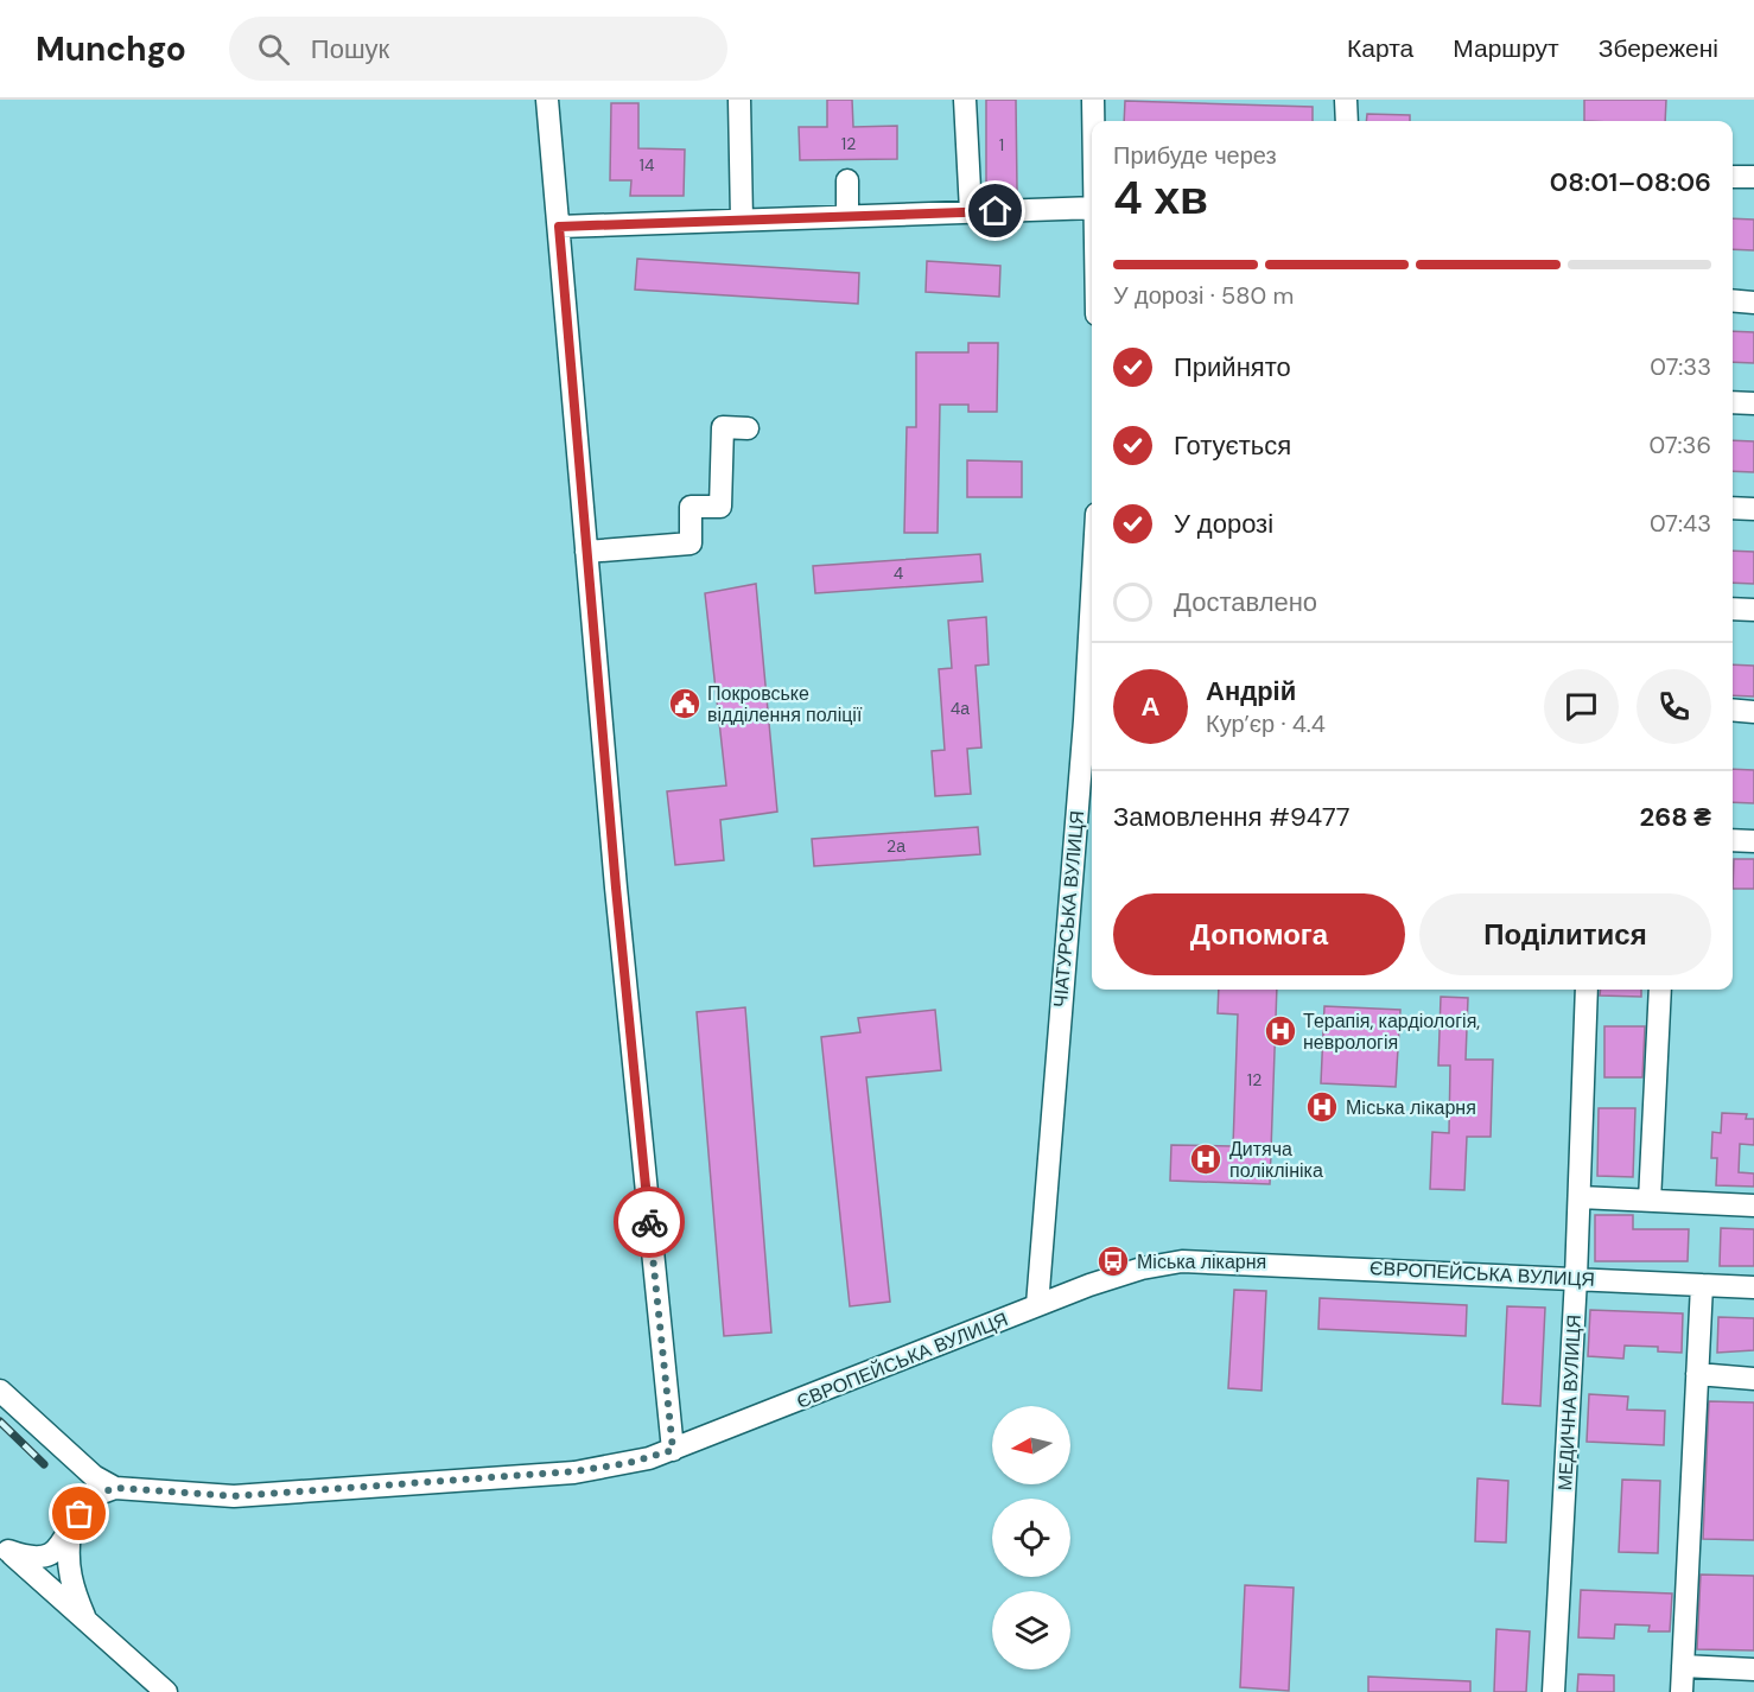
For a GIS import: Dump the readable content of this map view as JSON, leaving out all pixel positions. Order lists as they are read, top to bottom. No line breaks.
{"streets":{"street":["ЧІАТУРСЬКА ВУЛИЦЯ","ЄВРОПЕЙСЬКА ВУЛИЦЯ","МЕДИЧНА ВУЛИЦЯ"]},"crossings":[["ЧІАТУРСЬКА ВУЛИЦЯ","ЄВРОПЕЙСЬКА ВУЛИЦЯ"],["ЄВРОПЕЙСЬКА ВУЛИЦЯ","МЕДИЧНА ВУЛИЦЯ"]],"places":{"public building":["Покровське відділення поліції"],"hospital":["Терапія, кардіологія, неврологія","Мiська лiкарня","Дитяча поліклініка"],"bus stop":["Міська лікарня"]},"house_numbers":["12","1","14","4","4а","2а","12"],"north":"left","page":{"header":"Munchgo","search":"Пошук","nav":["Карта","Маршрут","Збережені"],"heading":["4 хв","Прибуде через","08:01–08:06"],"panel":["Андрій","Кур’єр · 4.4","Замовлення #9477","268 ₴"],"bar":"У дорозі · 580 m","list":[["Прийнято","07:33"],["Готується","07:36"],["У дорозі","07:43"],"Доставлено"],"round":"А","buttons":["Допомога","Поділитися"]}}
